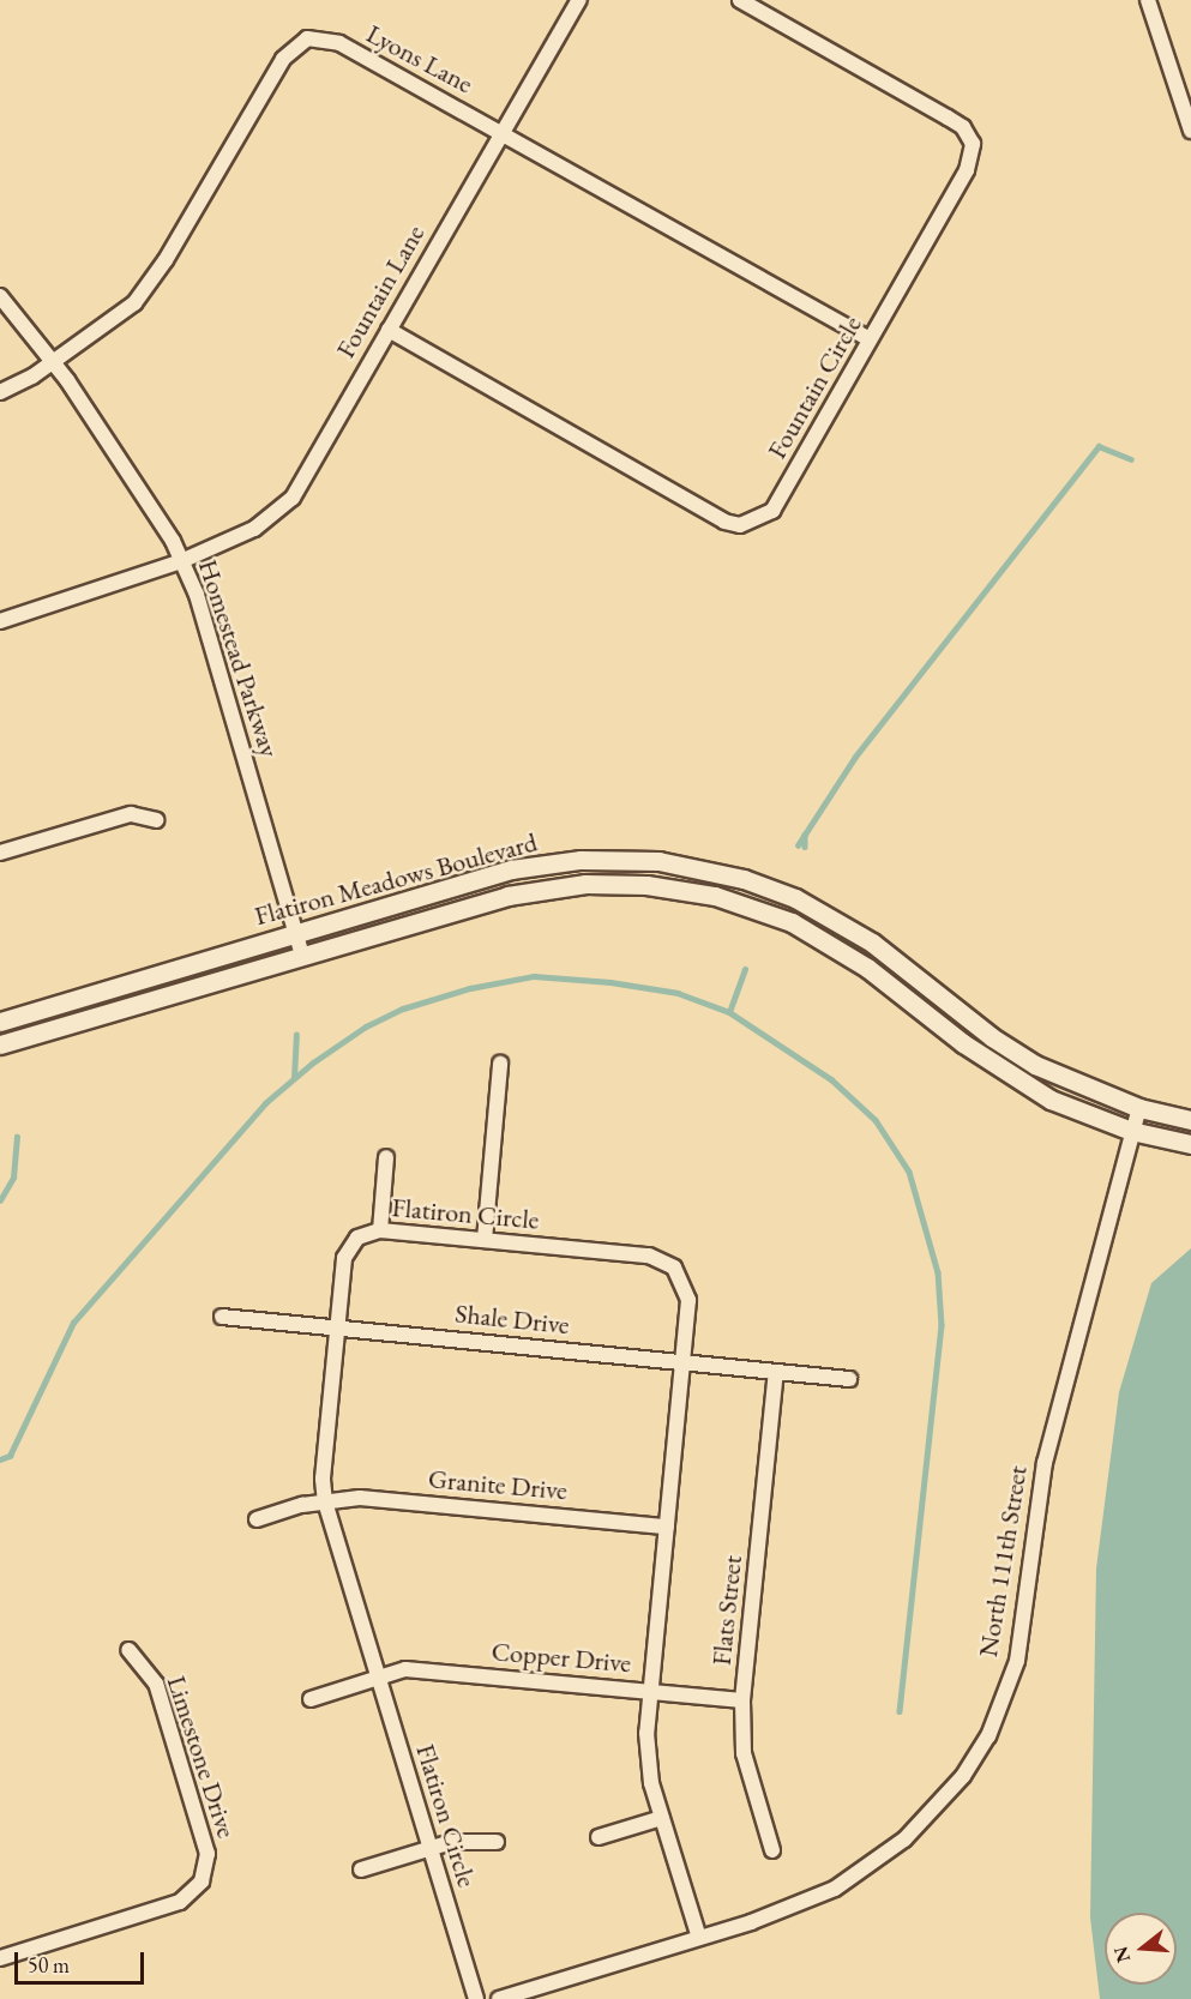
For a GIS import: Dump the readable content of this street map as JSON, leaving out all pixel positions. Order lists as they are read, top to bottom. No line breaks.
{"streets":{"street":["Lyons Lane","Fountain Lane","Fountain Circle","Homestead Parkway","Flatiron Meadows Boulevard","Flatiron Circle","Shale Drive","Granite Drive","North 111th Street","Flats Street","Copper Drive","Limestone Drive"]},"crossings":[["Lyons Lane","Fountain Lane"],["Lyons Lane","Fountain Circle"],["Lyons Lane","Homestead Parkway"],["Fountain Lane","Fountain Circle"],["Fountain Lane","Homestead Parkway"],["Homestead Parkway","Flatiron Meadows Boulevard"],["Flatiron Meadows Boulevard","North 111th Street"],["Flatiron Circle","Shale Drive"],["Flatiron Circle","Granite Drive"],["Flatiron Circle","North 111th Street"],["Flatiron Circle","Copper Drive"],["Shale Drive","Flats Street"],["Flats Street","Copper Drive"]],"scale_bar":"50 m","north":"left"}
